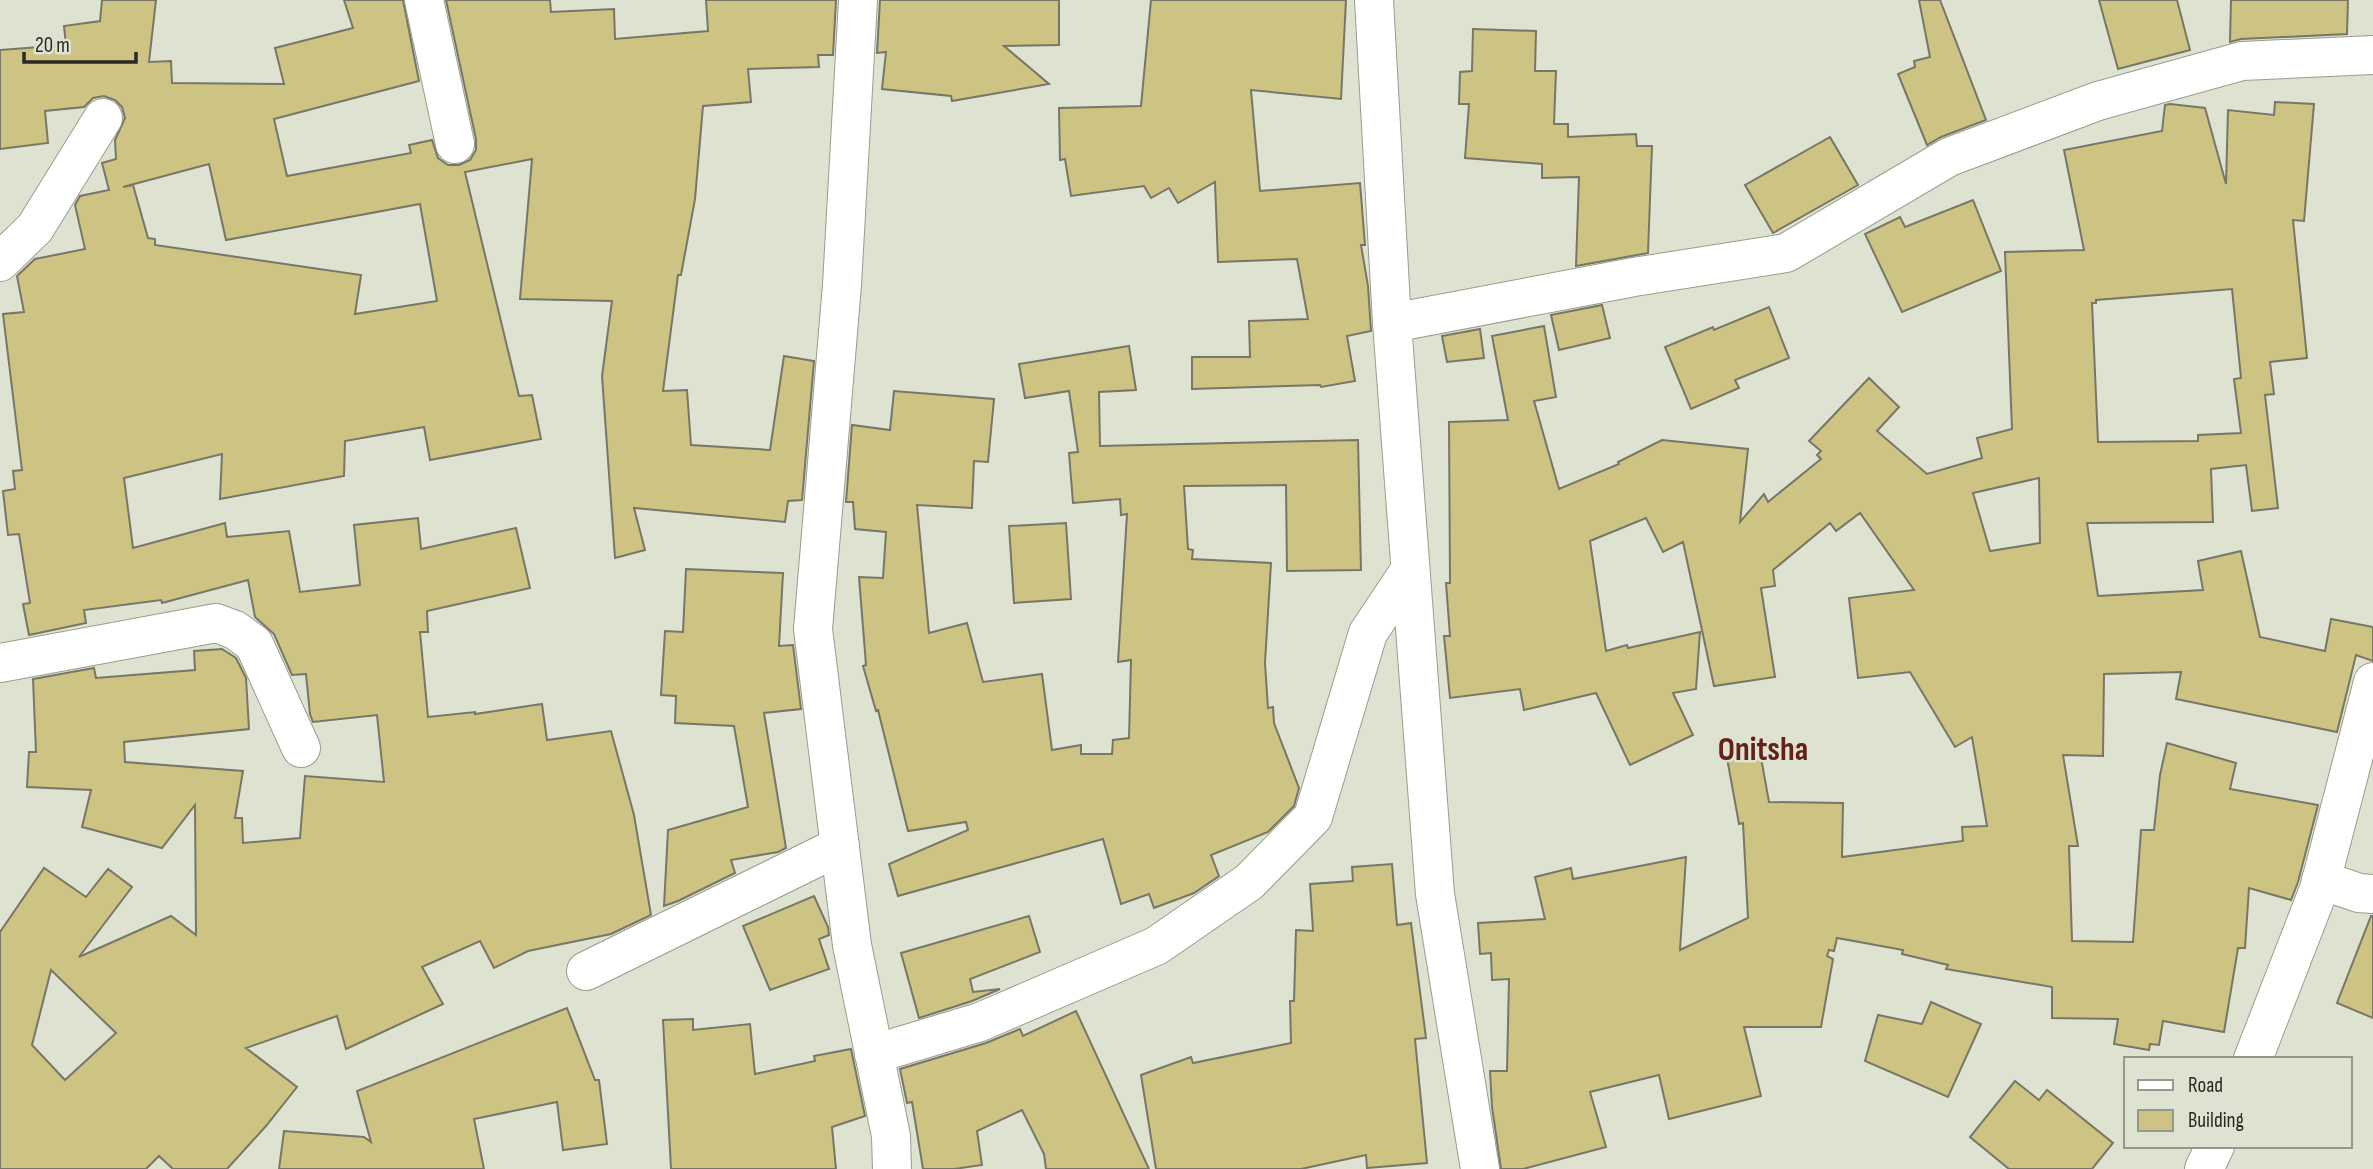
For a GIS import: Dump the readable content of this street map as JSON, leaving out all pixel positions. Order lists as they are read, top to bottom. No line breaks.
{"districts":["Onitsha"],"legend":["Road","Building"],"scale_bar":"20 m"}
